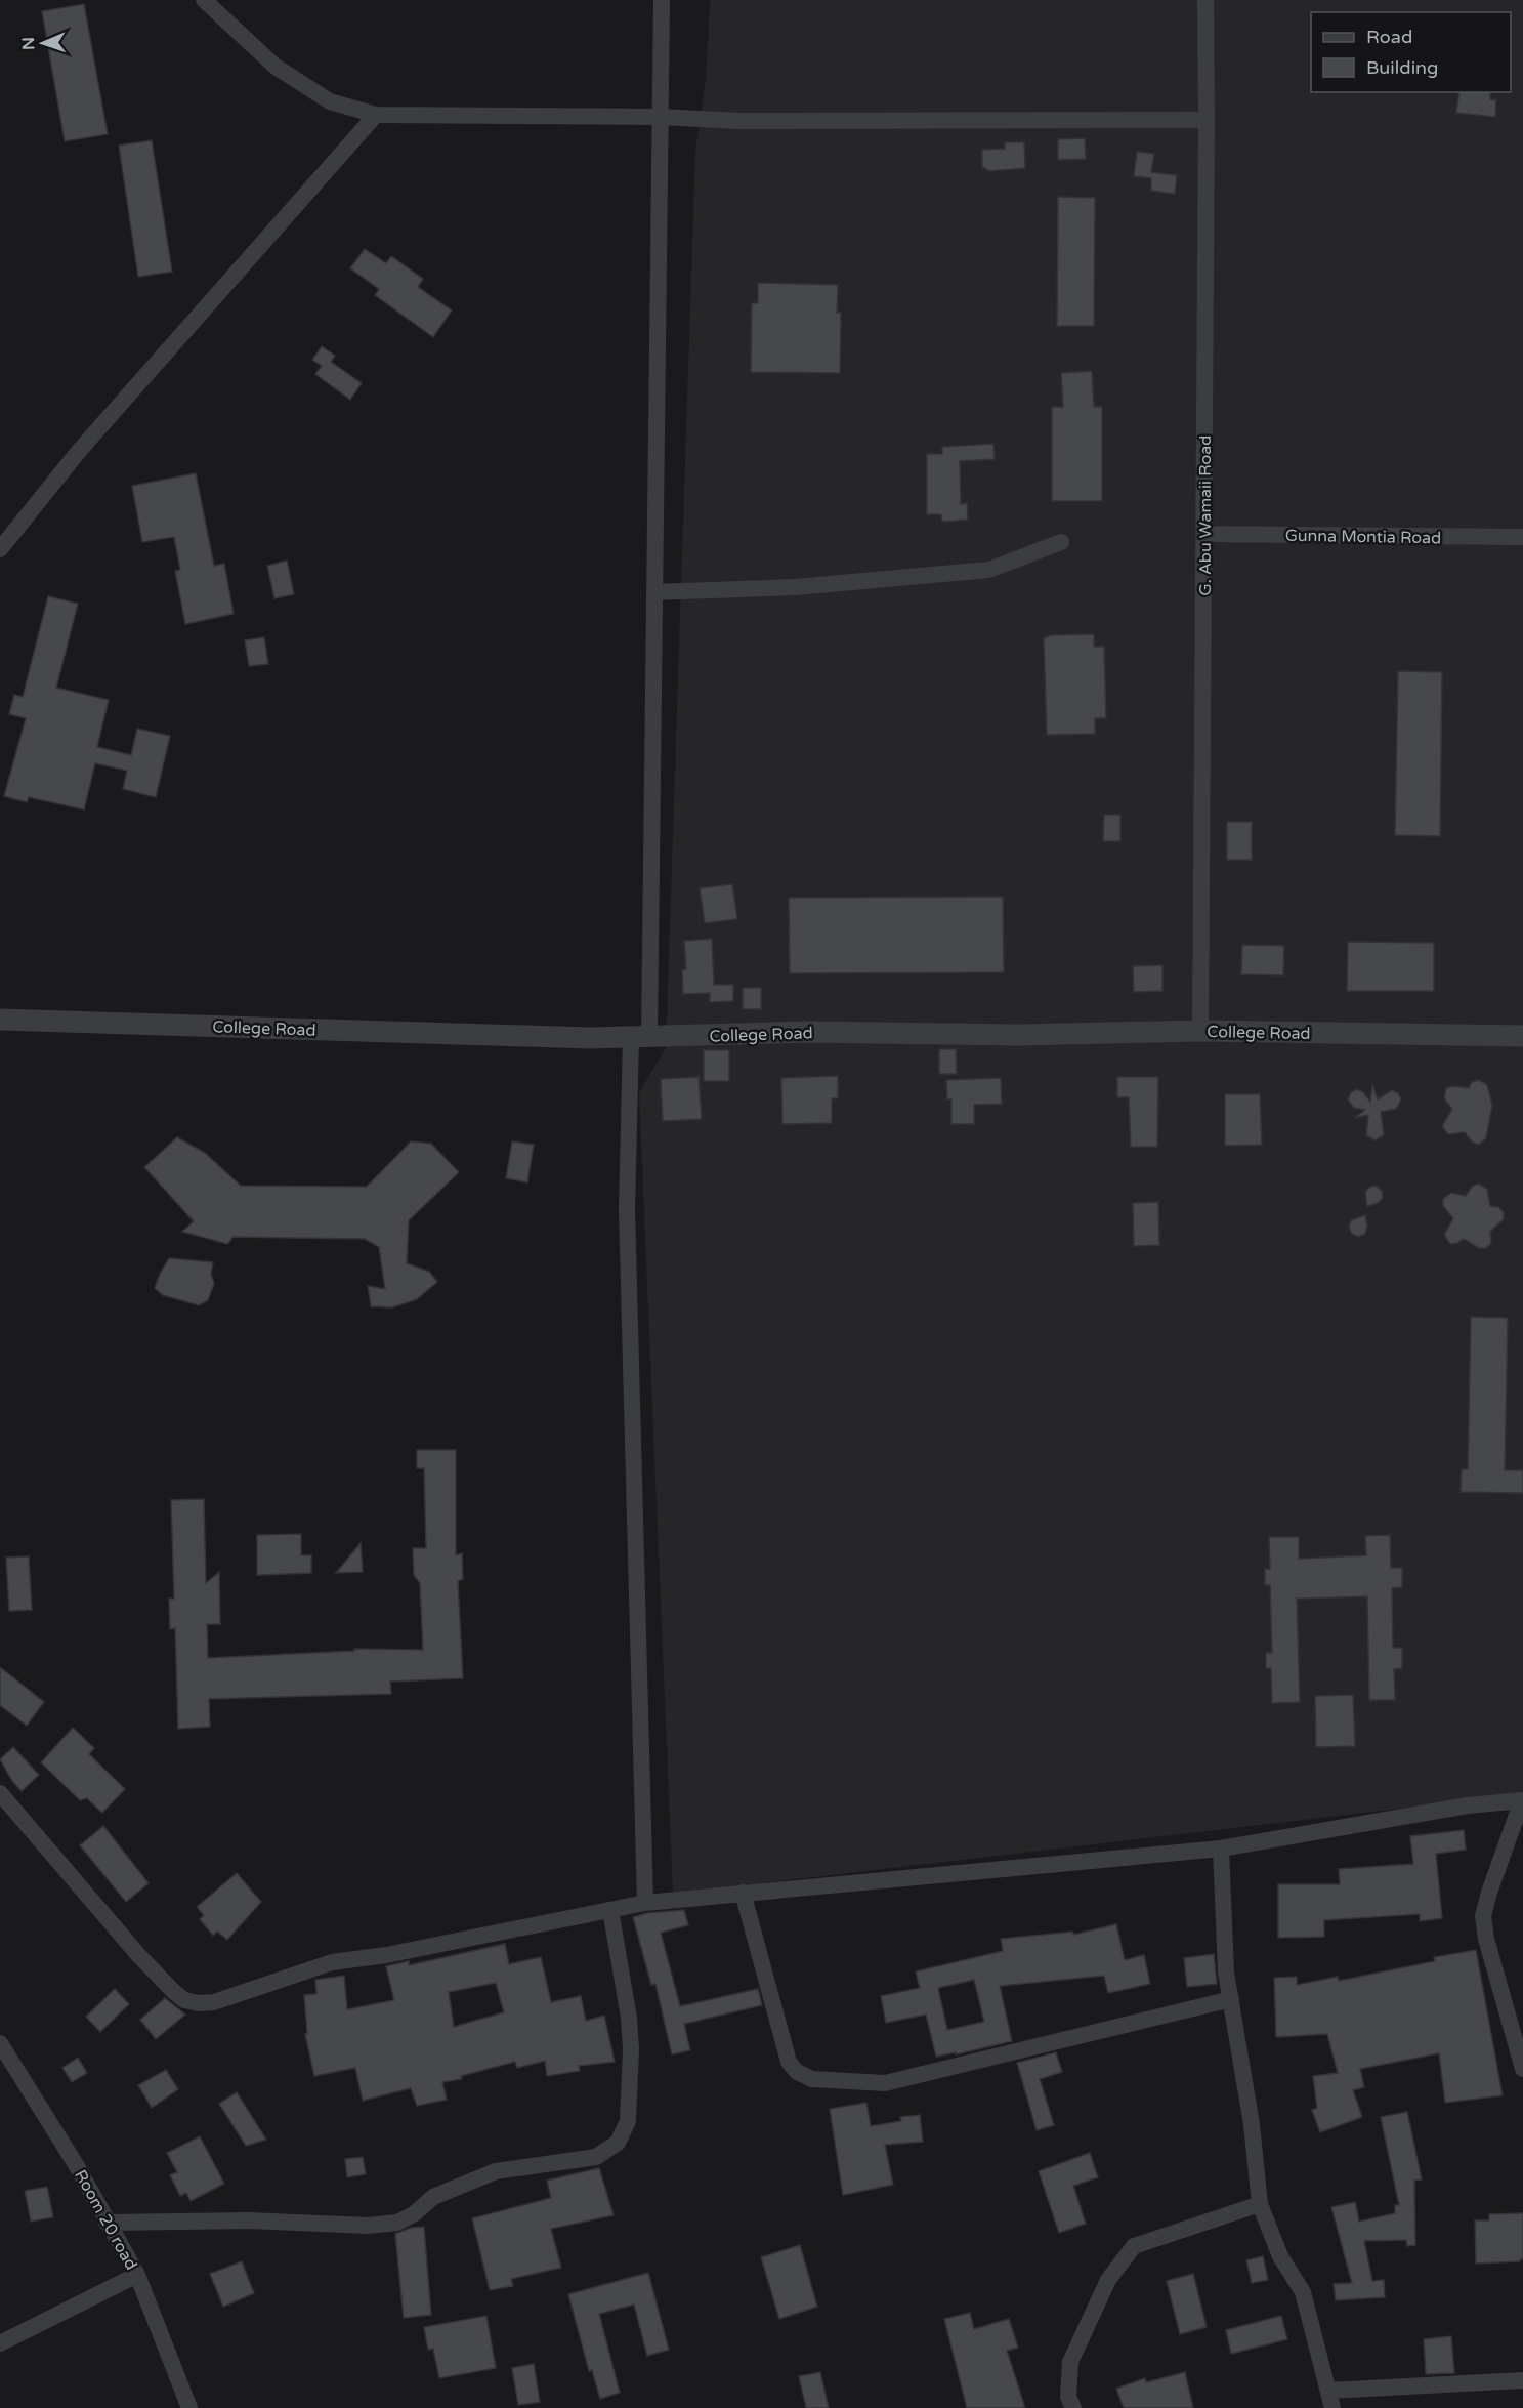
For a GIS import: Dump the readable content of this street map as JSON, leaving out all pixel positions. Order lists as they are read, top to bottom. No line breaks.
{"streets":{"street":["G. Abu Wamaii Road","Gunna Montia Road","College Road","Room 20 road"]},"crossings":[["G. Abu Wamaii Road","Gunna Montia Road"],["G. Abu Wamaii Road","College Road"]],"legend":["Road","Building"],"north":"left"}
